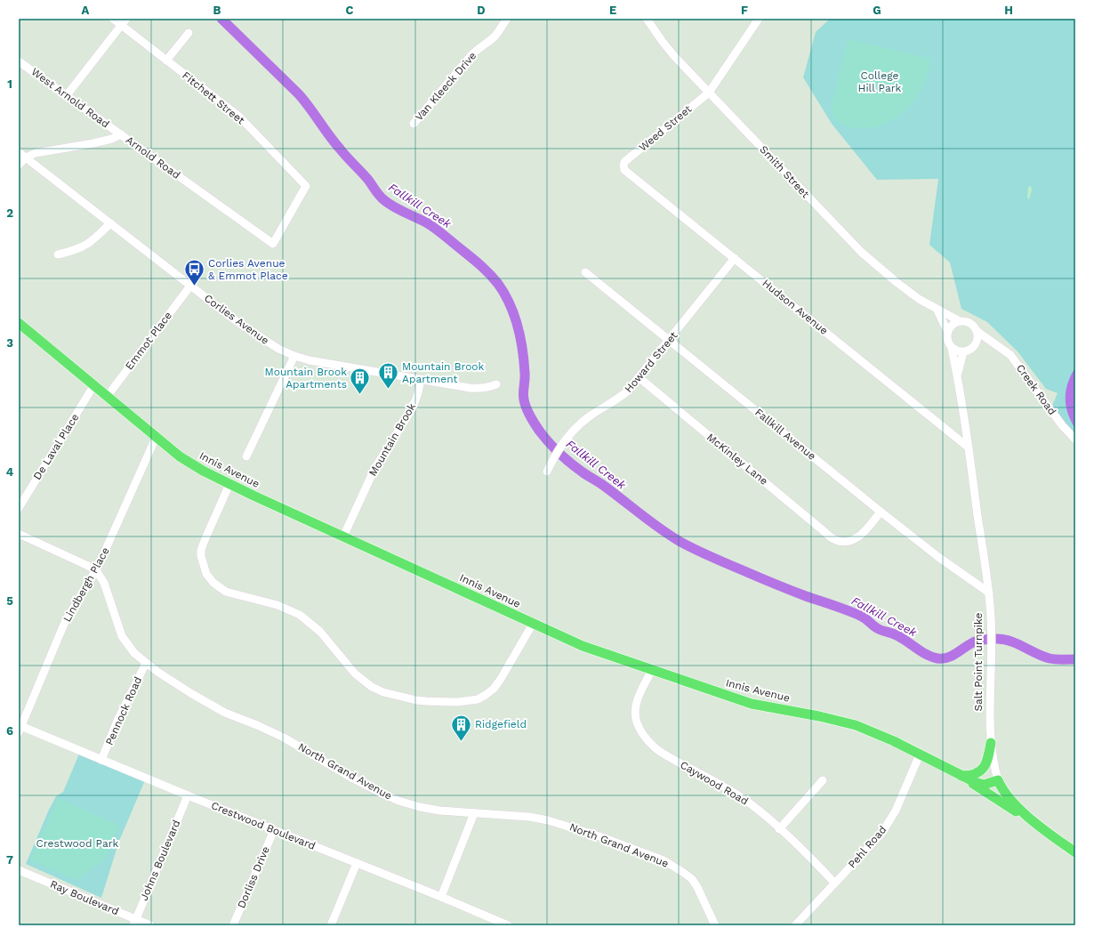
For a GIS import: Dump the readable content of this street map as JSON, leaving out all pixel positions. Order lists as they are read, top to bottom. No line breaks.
{"streets":{"main road":["Innis Avenue","Salt Point Turnpike"],"street":["Van Kleeck Drive","West Arnold Road","Fitchett Street","Weed Street","Arnold Road","Smith Street","Hudson Avenue","Corlies Avenue","Emmot Place","Howard Street","Creek Road","Fallkill Avenue","Mountain Brook","De Laval Place","McKinley Lane","Lindbergh Place","Pennock Road","North Grand Avenue","Caywood Road","Crestwood Boulevard","Pehl Road","Johns Boulevard","Dorliss Drive","Ray Boulevard"]},"crossings":[["West Arnold Road","Arnold Road"],["Fitchett Street","Arnold Road"],["Weed Street","Smith Street"],["Weed Street","Hudson Avenue"],["Arnold Road","Corlies Avenue"],["Smith Street","Creek Road"],["Smith Street","Salt Point Turnpike"],["Hudson Avenue","Howard Street"],["Hudson Avenue","Salt Point Turnpike"],["Corlies Avenue","Emmot Place"],["Corlies Avenue","Mountain Brook"],["Emmot Place","Innis Avenue"],["Howard Street","Fallkill Avenue"],["Howard Street","McKinley Lane"],["Creek Road","Salt Point Turnpike"],["Fallkill Avenue","McKinley Lane"],["Fallkill Avenue","Salt Point Turnpike"],["Mountain Brook","Innis Avenue"],["De Laval Place","Innis Avenue"],["Innis Avenue","Lindbergh Place"],["Innis Avenue","Salt Point Turnpike"],["Innis Avenue","Caywood Road"],["Innis Avenue","Pehl Road"],["Lindbergh Place","North Grand Avenue"],["Lindbergh Place","Crestwood Boulevard"],["Pennock Road","North Grand Avenue"],["Pennock Road","Crestwood Boulevard"],["Caywood Road","Pehl Road"],["Crestwood Boulevard","Johns Boulevard"],["Crestwood Boulevard","Dorliss Drive"],["Johns Boulevard","Ray Boulevard"]],"water":["Fallkill Creek"],"parks":["College Hill Park","Crestwood Park"],"places":{"bus stop":["Corlies Avenue & Emmot Place"],"building":["Mountain Brook Apartment","Mountain Brook Apartments","Ridgefield"]},"grid":{"columns":["A","B","C","D","E","F","G","H"],"rows":["1","2","3","4","5","6","7"]}}
